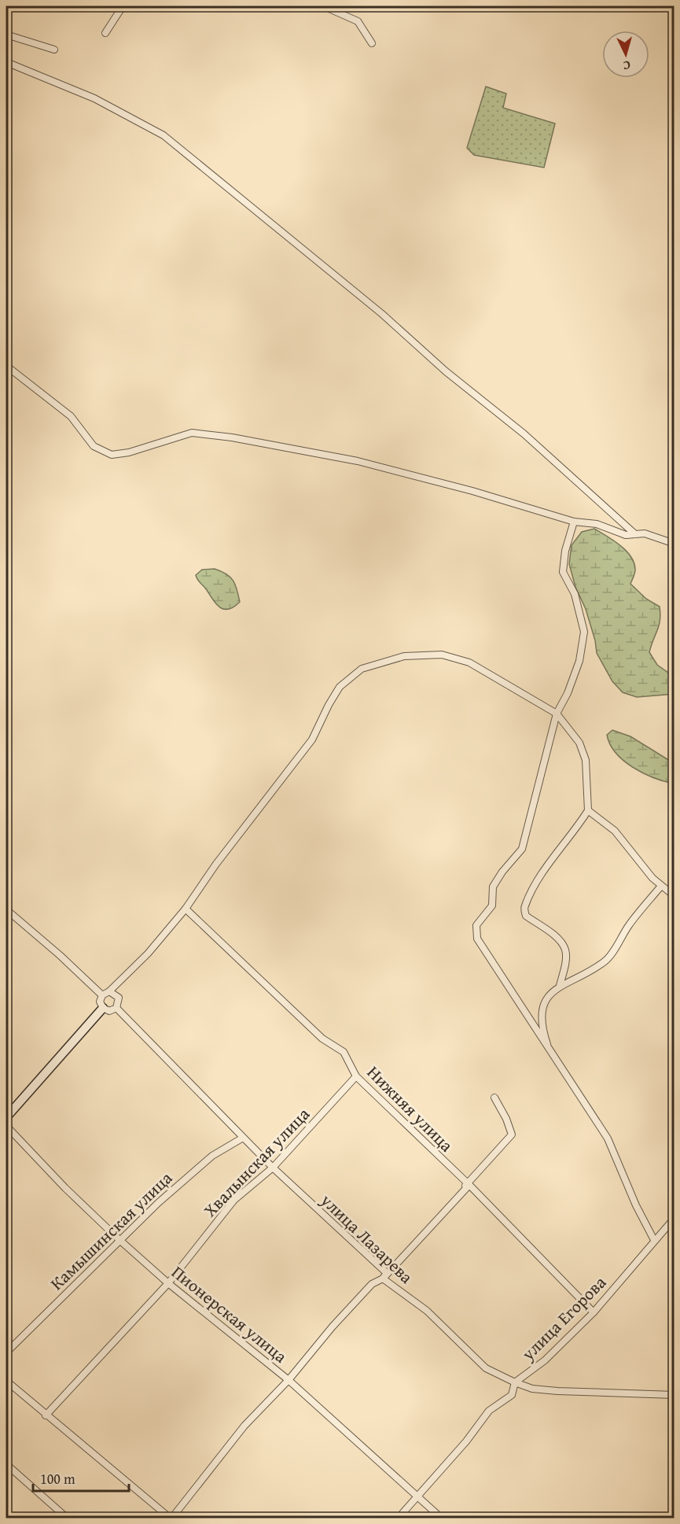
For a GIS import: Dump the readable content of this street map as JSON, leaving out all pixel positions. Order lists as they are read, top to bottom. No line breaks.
{"streets":{"street":["Нижняя улица","Хвалынская улица","Камышинская улица","улица Лазарева","Пионерская улица","улица Егорова"]},"crossings":[["Нижняя улица","Хвалынская улица"],["Нижняя улица","улица Егорова"],["Хвалынская улица","улица Лазарева"],["Хвалынская улица","Пионерская улица"],["Камышинская улица","улица Лазарева"],["Камышинская улица","Пионерская улица"],["улица Лазарева","улица Егорова"],["Пионерская улица","улица Егорова"]],"scale_bar":"100 m","north":"bottom"}
